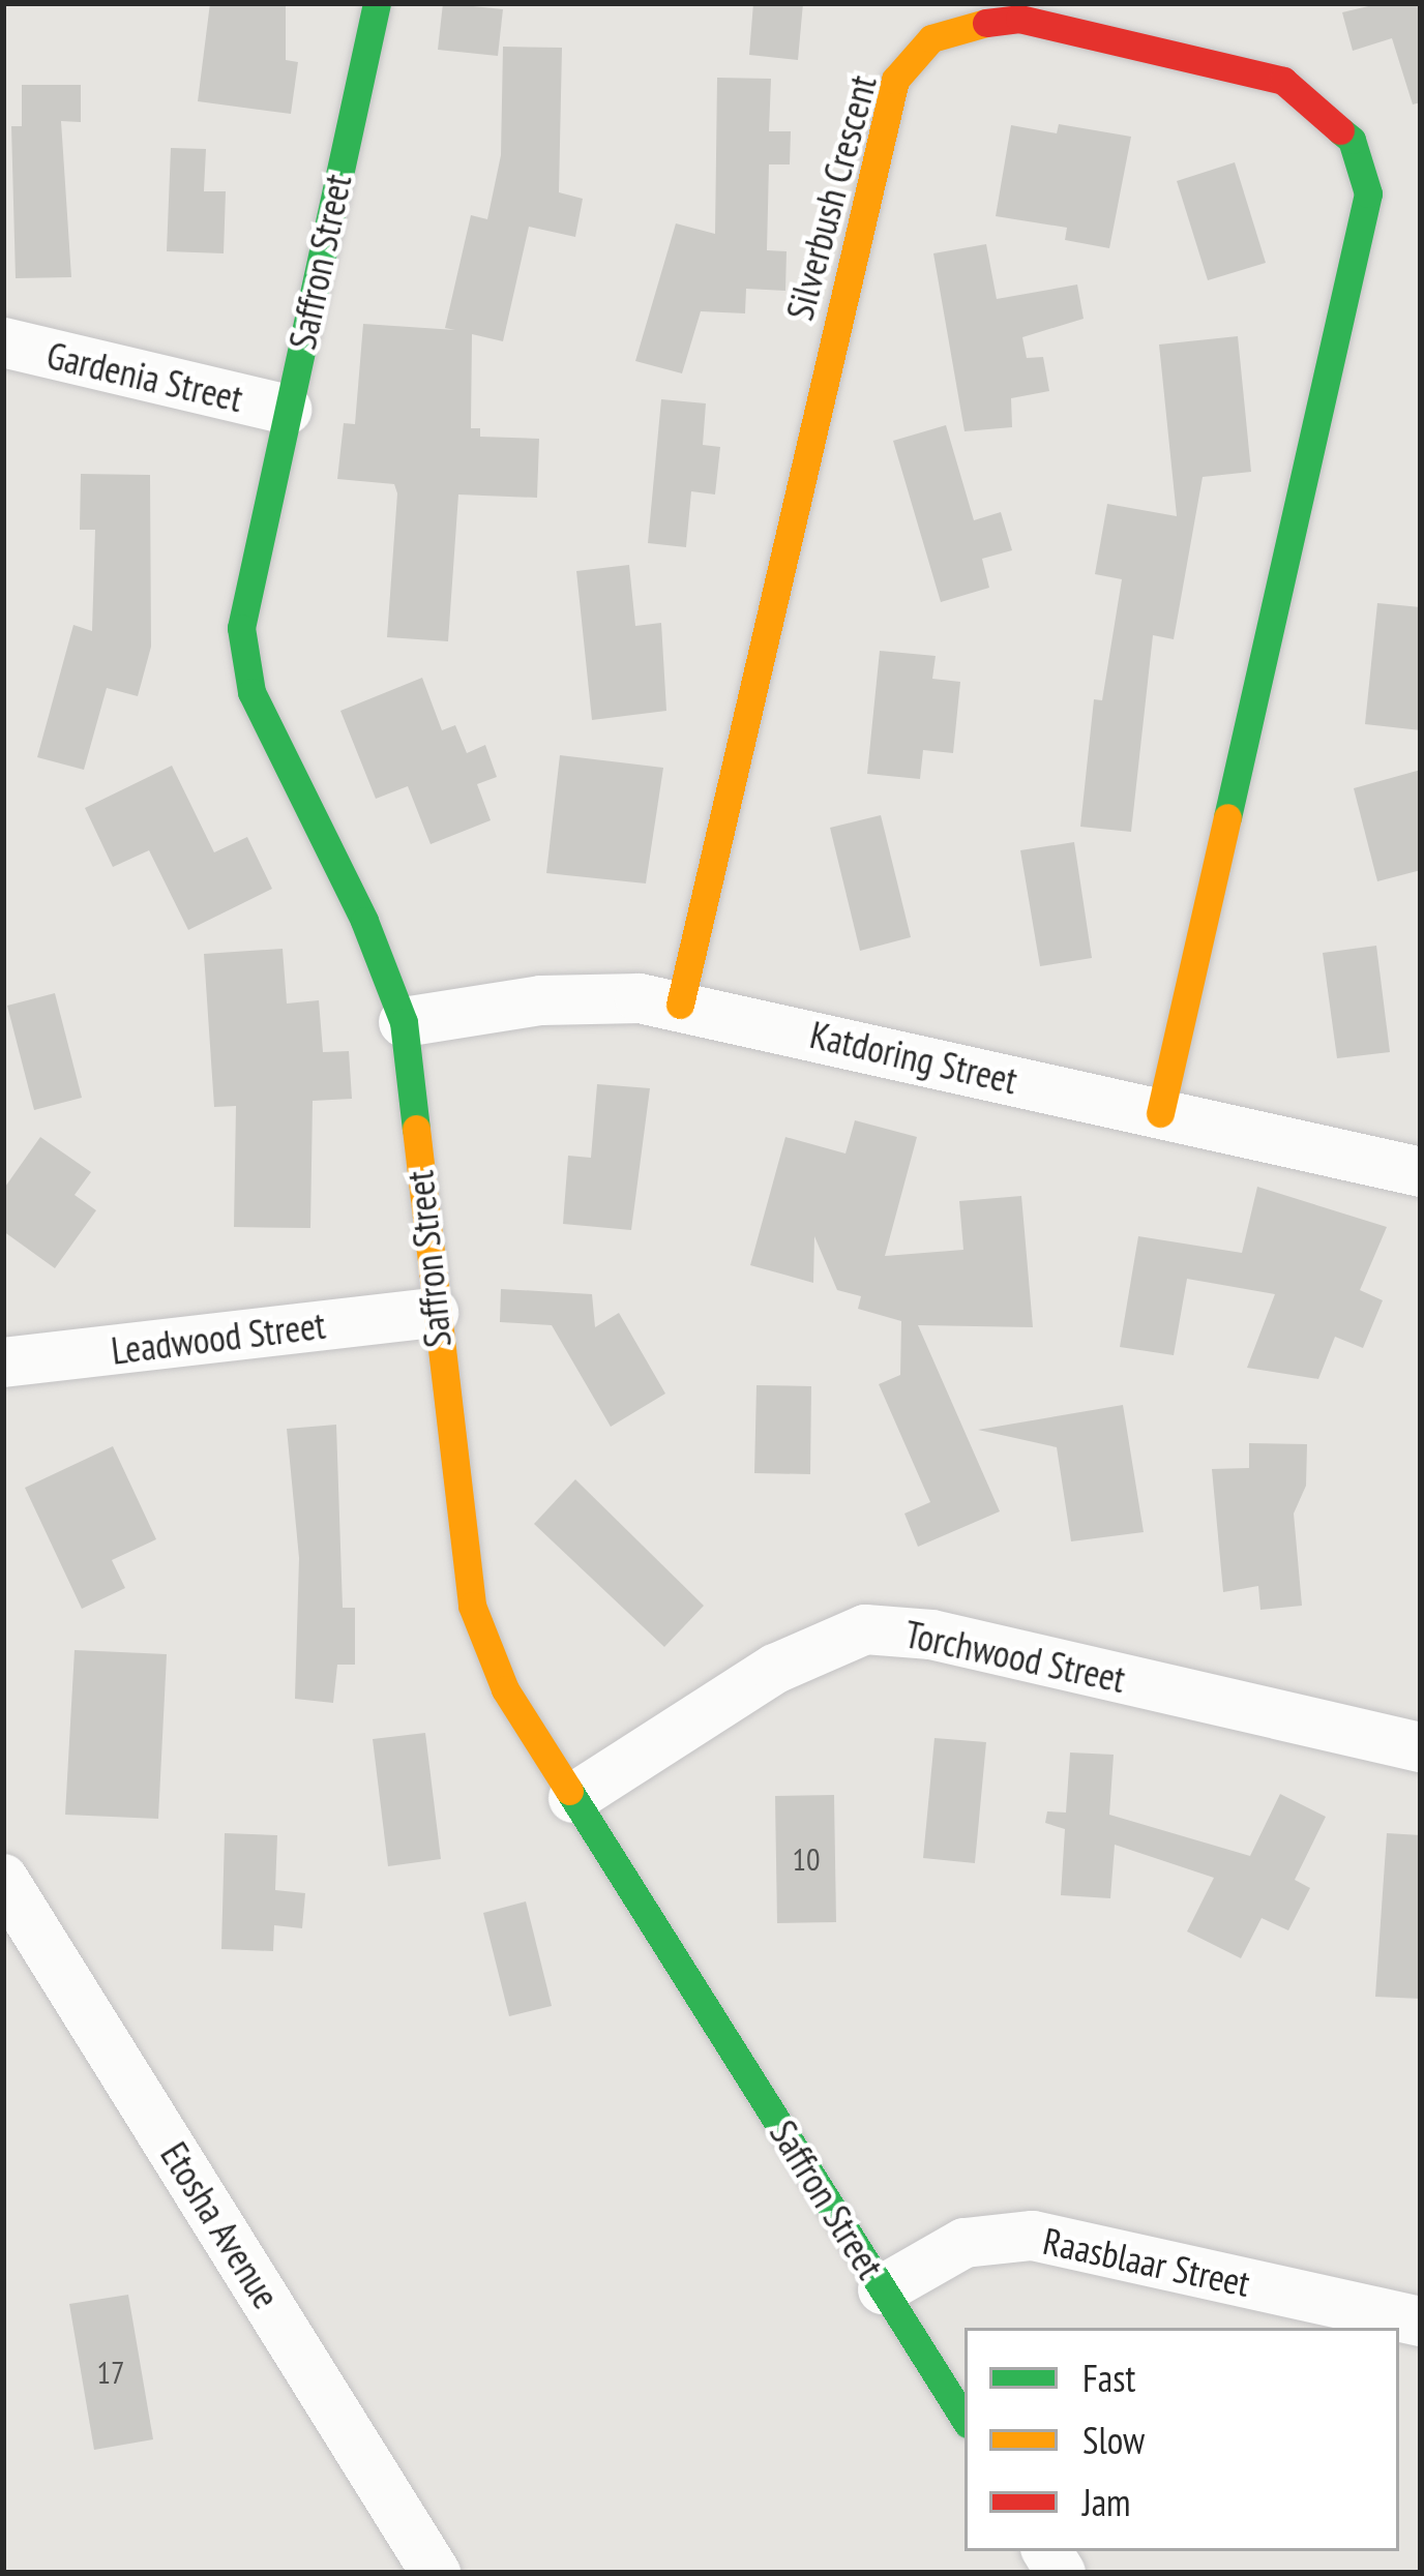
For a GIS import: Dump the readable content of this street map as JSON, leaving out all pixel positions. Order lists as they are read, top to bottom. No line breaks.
{"streets":{"street":["Silverbush Crescent","Saffron Street","Gardenia Street","Katdoring Street","Leadwood Street","Torchwood Street","Etosha Avenue","Raasblaar Street"]},"crossings":[["Silverbush Crescent","Katdoring Street"],["Saffron Street","Gardenia Street"],["Saffron Street","Katdoring Street"],["Saffron Street","Leadwood Street"],["Saffron Street","Torchwood Street"],["Saffron Street","Raasblaar Street"]],"house_numbers":["10","17"],"legend":["Fast","Slow","Jam"]}
